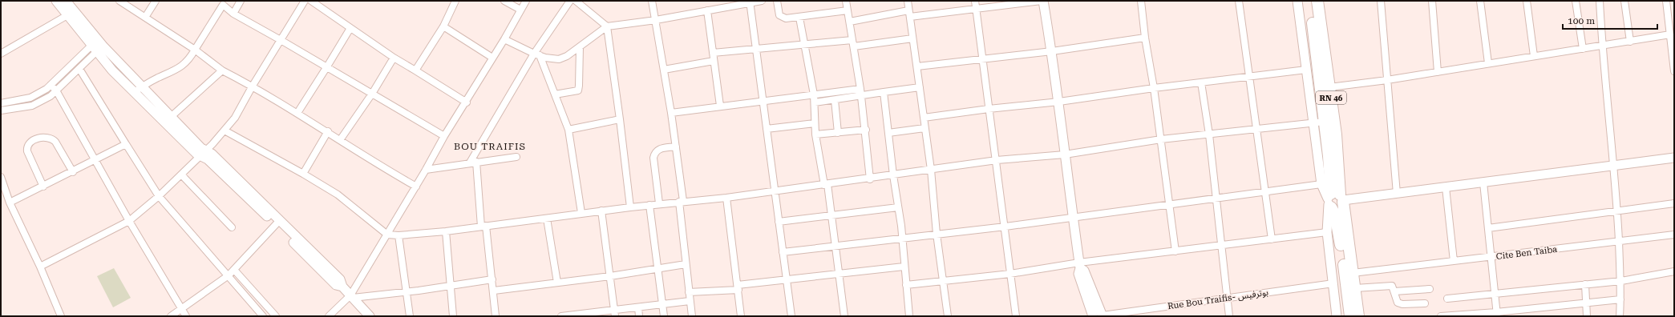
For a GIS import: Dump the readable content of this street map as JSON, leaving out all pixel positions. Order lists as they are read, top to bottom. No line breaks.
{"streets":{"highway":["RN 46"],"street":["Cite Ben Taiba","Rue Bou Traifis- بوترفيس"]},"crossings":[["RN 46","Cite Ben Taiba"]],"districts":["BOU TRAIFIS"],"scale_bar":"100 m"}
